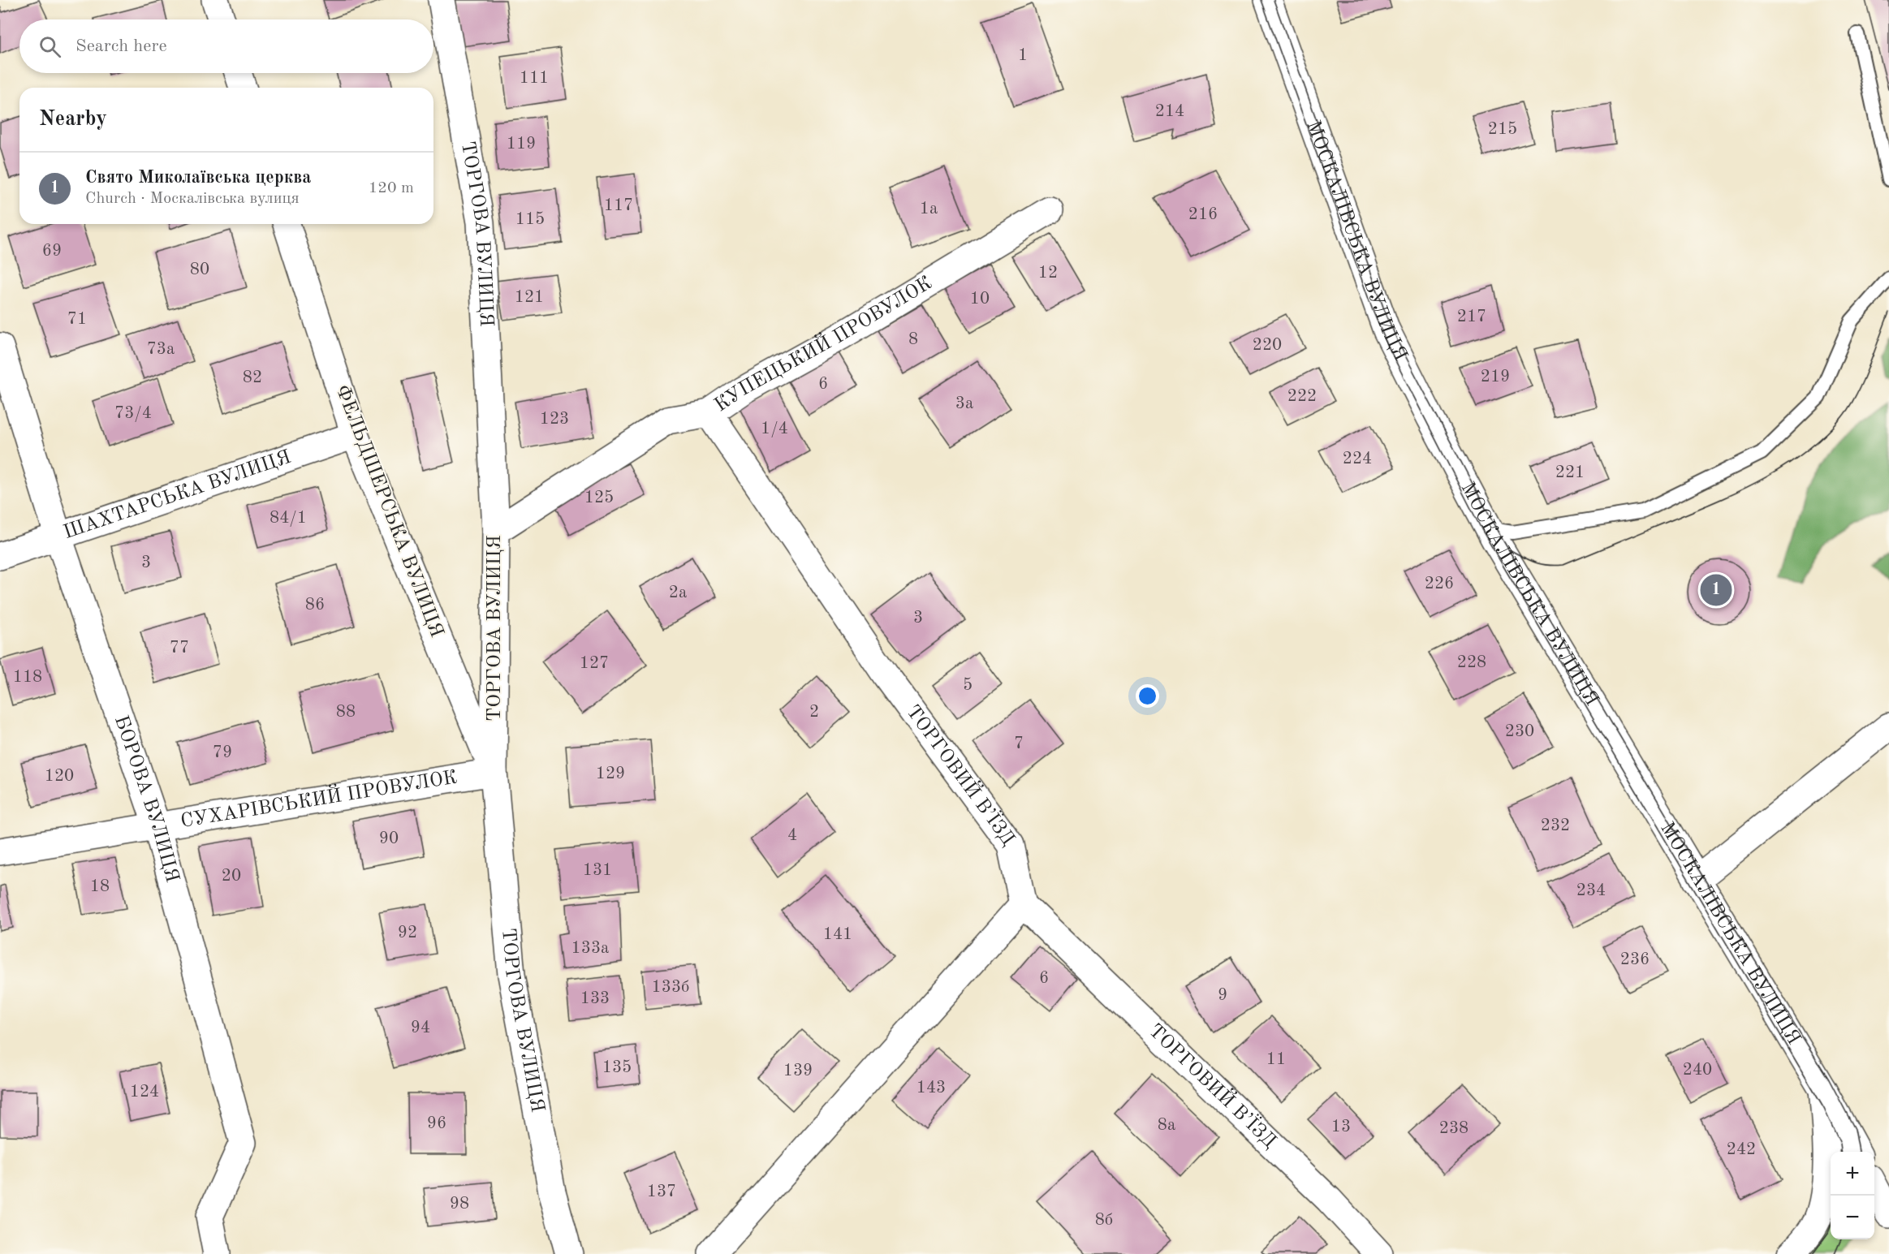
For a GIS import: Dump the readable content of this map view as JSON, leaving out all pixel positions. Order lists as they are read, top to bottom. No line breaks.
{"streets":{"street":["ТОРГОВА ВУЛИЦЯ","МОСКАЛІВСЬКА ВУЛИЦЯ","КУПЕЦЬКИЙ ПРОВУЛОК","ШАХТАРСЬКА ВУЛИЦЯ","ФЕЛЬДШЕРСЬКА ВУЛИЦЯ","ТОРГОВИЙ В’ЇЗД","БОРОВА ВУЛИЦЯ","СУХАРІВСЬКИЙ ПРОВУЛОК"]},"crossings":[["ТОРГОВА ВУЛИЦЯ","КУПЕЦЬКИЙ ПРОВУЛОК"],["ТОРГОВА ВУЛИЦЯ","ФЕЛЬДШЕРСЬКА ВУЛИЦЯ"],["ТОРГОВА ВУЛИЦЯ","СУХАРІВСЬКИЙ ПРОВУЛОК"],["КУПЕЦЬКИЙ ПРОВУЛОК","ТОРГОВИЙ В’ЇЗД"],["ШАХТАРСЬКА ВУЛИЦЯ","ФЕЛЬДШЕРСЬКА ВУЛИЦЯ"],["ШАХТАРСЬКА ВУЛИЦЯ","БОРОВА ВУЛИЦЯ"],["ФЕЛЬДШЕРСЬКА ВУЛИЦЯ","СУХАРІВСЬКИЙ ПРОВУЛОК"],["БОРОВА ВУЛИЦЯ","СУХАРІВСЬКИЙ ПРОВУЛОК"]],"house_numbers":["1","111","214","215","119","117","1а","216","115","69","80","12","121","10","217","71","8","220","73а","219","82","6","222","3а","73/4","123","1/4","224","221","125","84/1","3","226","2а","86","3","77","228","127","118","5","88","2","230","7","79","129","120","232","4","90","131","20","18","234","92","141","133а","236","6","133б","9","133","94","11","135","240","139","143","124","96","8а","13","238","242","137","98","8б"],"page":{"search":"Search here","heading":"Nearby","list":[{"mark":"1","name":"Свято Миколаївська церква","note":"Church · Москалівська вулиця","value":"120 m"}],"pins":"1","map_buttons":["+","−"]}}
